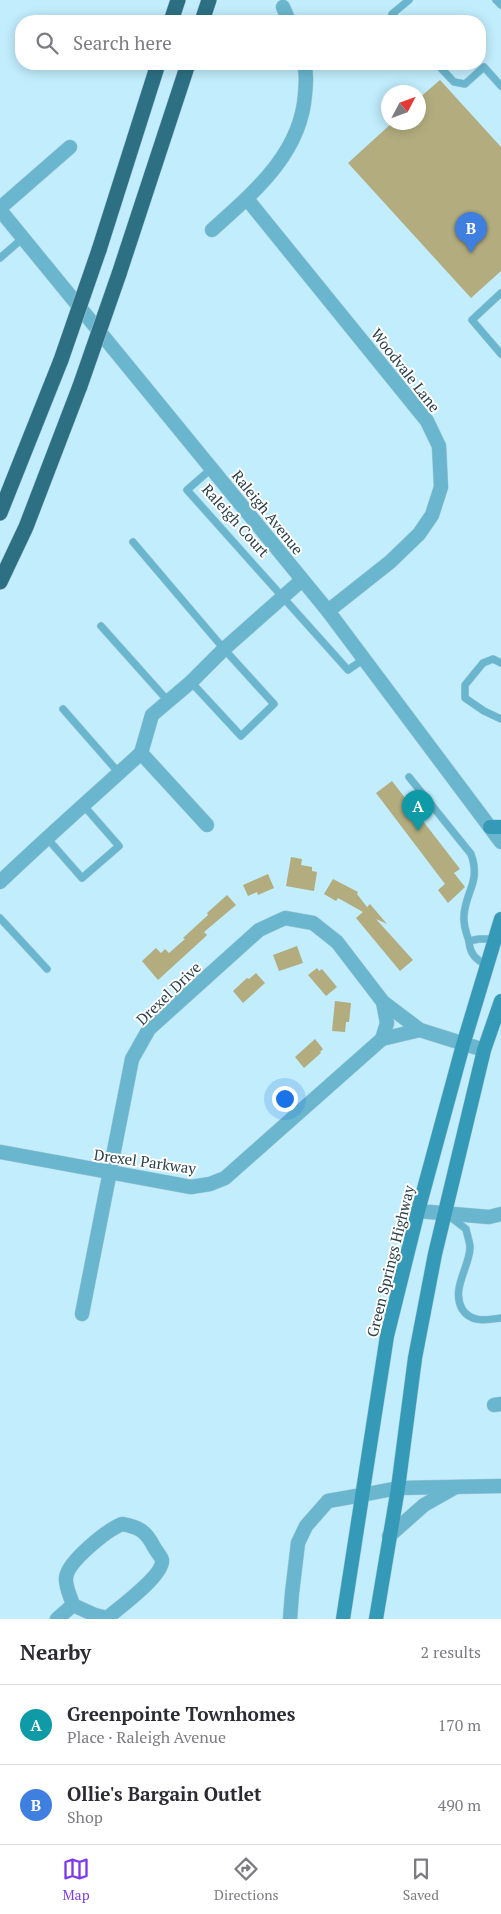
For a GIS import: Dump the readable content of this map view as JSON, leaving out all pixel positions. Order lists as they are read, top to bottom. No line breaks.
{"streets":{"main road":["Green Springs Highway"],"street":["Woodvale Lane","Raleigh Avenue","Drexel Drive","Drexel Parkway"],"lane":["Raleigh Court"]},"crossings":[["Woodvale Lane","Raleigh Avenue"],["Raleigh Avenue","Raleigh Court"],["Drexel Drive","Drexel Parkway"]],"north":"top right","page":{"search":"Search here","pins":["B","A"],"heading":["Nearby","2 results"],"list":[{"mark":"A","name":"Greenpointe Townhomes","note":"Place · Raleigh Avenue","value":"170 m"},{"mark":"B","name":"Ollie's Bargain Outlet","note":"Shop","value":"490 m"}],"nav":["Map","Directions","Saved"]}}
